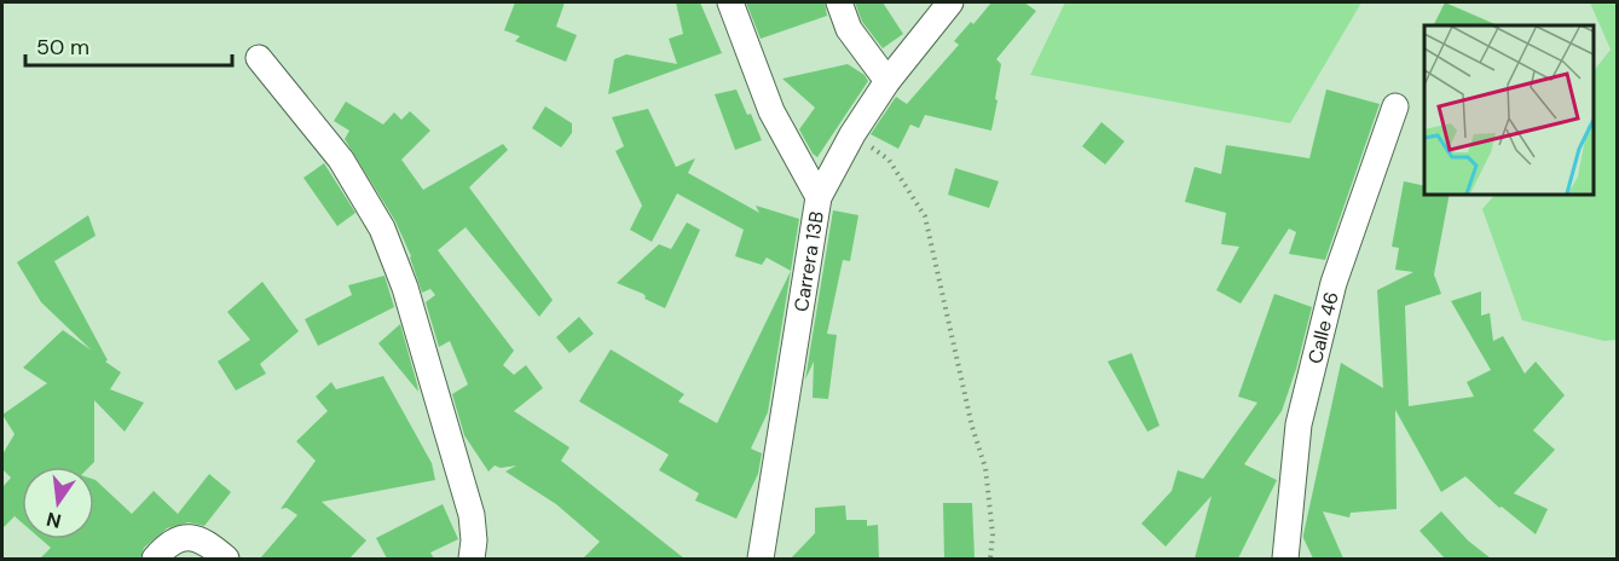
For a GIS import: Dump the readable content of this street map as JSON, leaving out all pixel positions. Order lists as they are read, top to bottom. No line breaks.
{"streets":{"street":["Carrera 13B","Calle 46"]},"scale_bar":"50 m","north":"bottom"}
